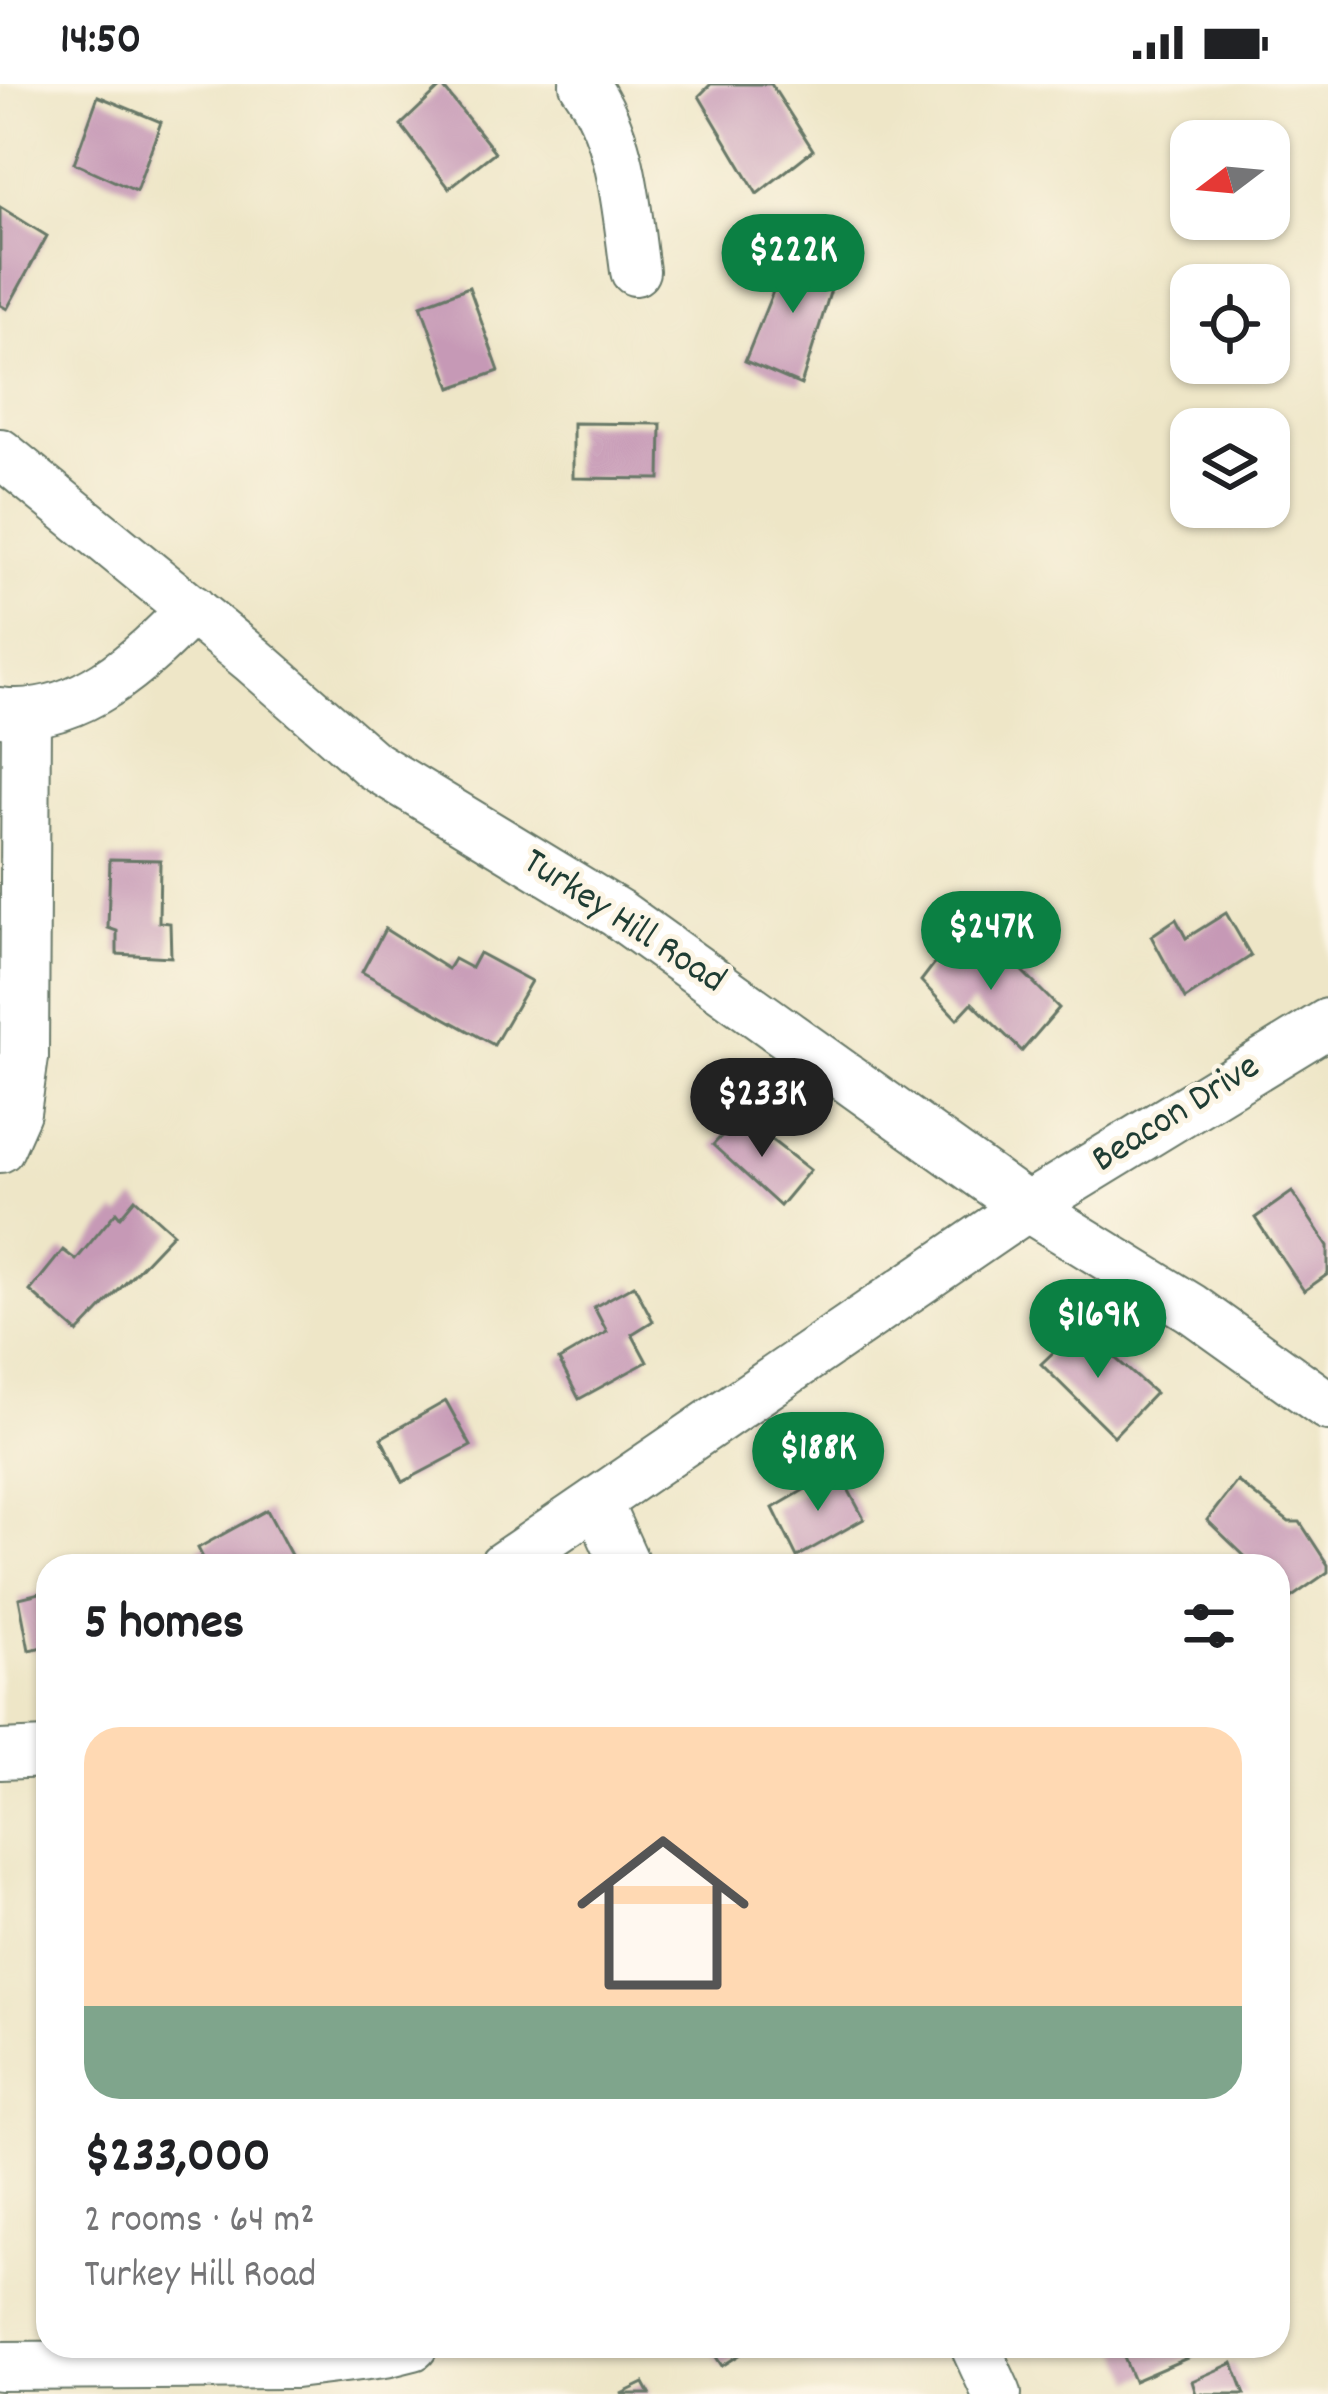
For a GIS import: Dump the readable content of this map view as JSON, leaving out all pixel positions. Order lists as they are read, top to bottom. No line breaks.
{"streets":{"street":["Turkey Hill Road","Beacon Drive"]},"crossings":[["Turkey Hill Road","Beacon Drive"]],"north":"left","page":{"status":"14:50","price":["$222K","$247K","$233K","$169K","$188K"],"heading":"5 homes","list":[{"name":"$233,000","note":"2 rooms · 64 m² · Turkey Hill Road"}]}}
